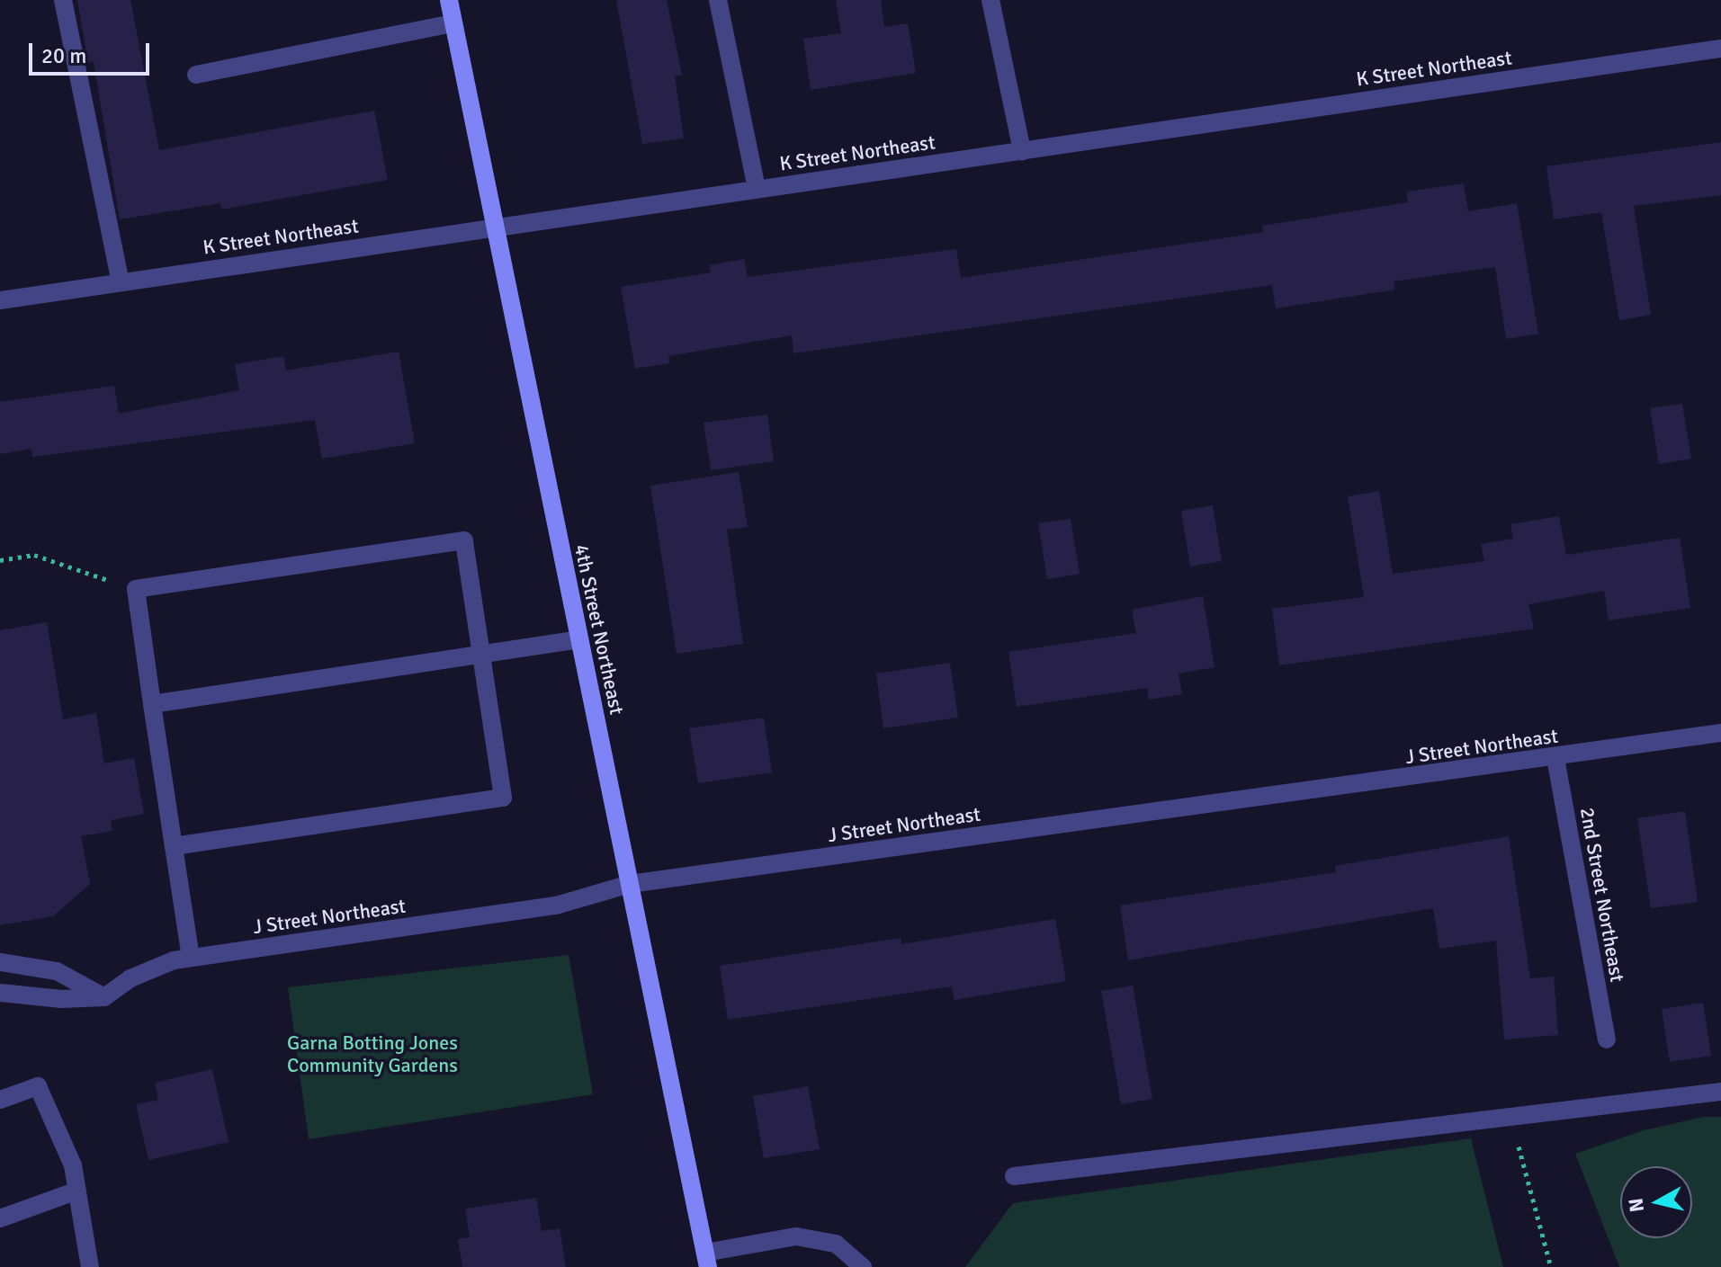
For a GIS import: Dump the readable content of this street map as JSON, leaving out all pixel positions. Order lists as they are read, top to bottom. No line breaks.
{"streets":{"street":["K Street Northeast","4th Street Northeast","J Street Northeast","2nd Street Northeast"]},"crossings":[["K Street Northeast","4th Street Northeast"],["4th Street Northeast","J Street Northeast"],["J Street Northeast","2nd Street Northeast"]],"parks":["Garna Botting Jones Community Gardens"],"scale_bar":"20 m","north":"left"}
